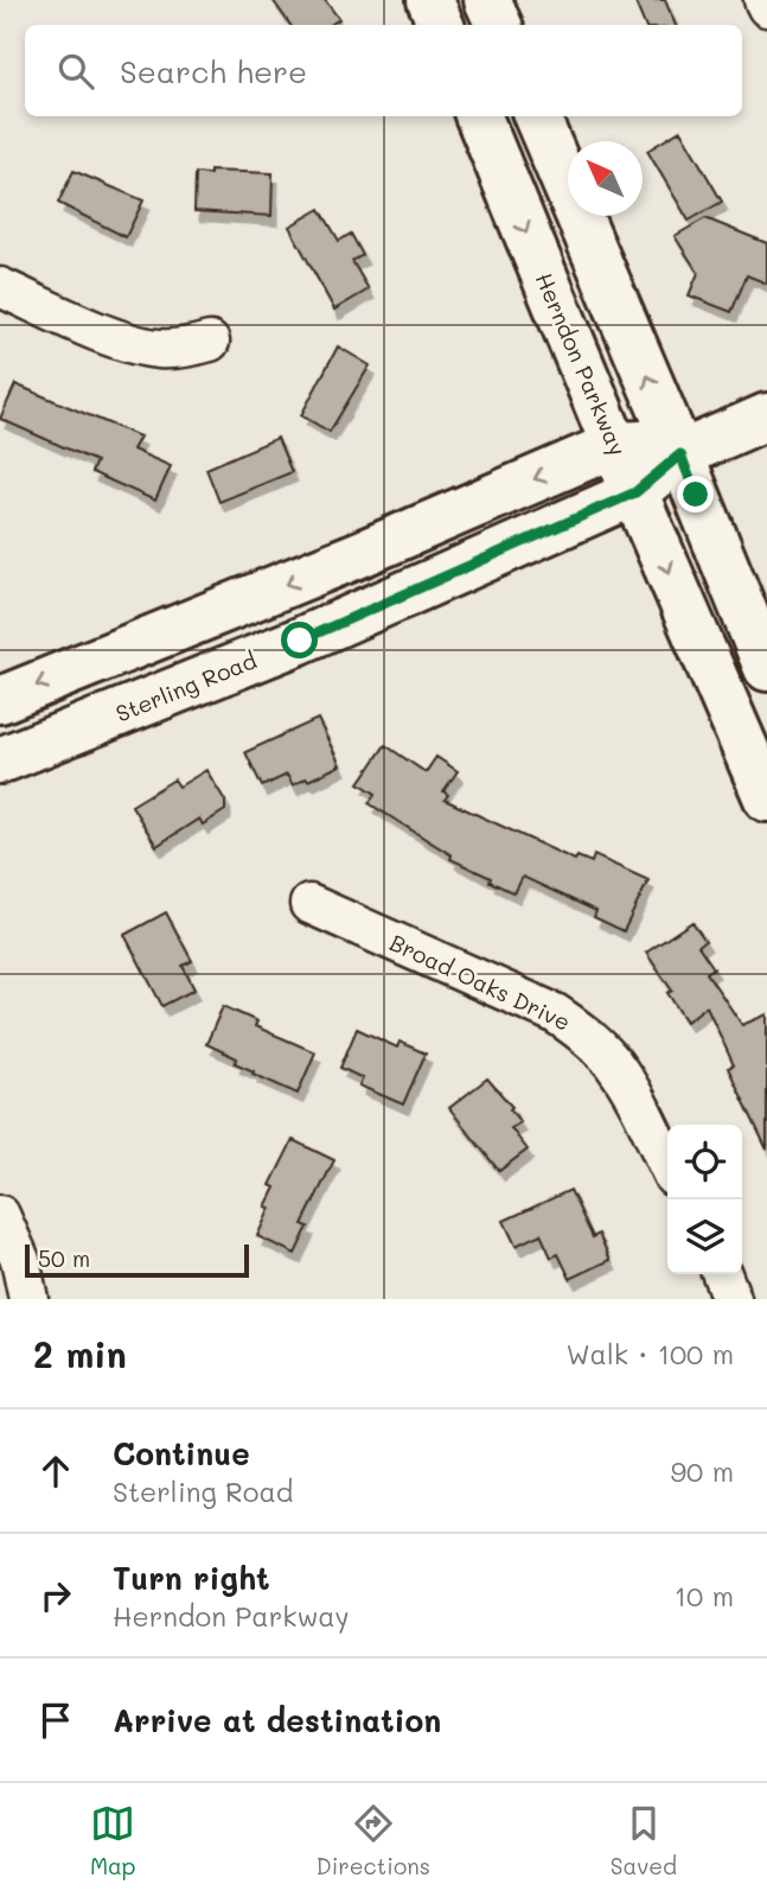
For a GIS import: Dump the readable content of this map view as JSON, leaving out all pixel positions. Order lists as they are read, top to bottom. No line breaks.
{"streets":{"main road":["Herndon Parkway","Sterling Road"],"street":["Broad Oaks Drive"]},"crossings":[["Herndon Parkway","Sterling Road"]],"scale_bar":"50 m","north":"top left","page":{"search":"Search here","scale":"50 m","heading":["2 min","Walk · 100 m"],"list":[["Continue","Sterling Road","90 m"],["Turn right","Herndon Parkway","10 m"],"Arrive at destination"],"nav":["Map","Directions","Saved"]}}
